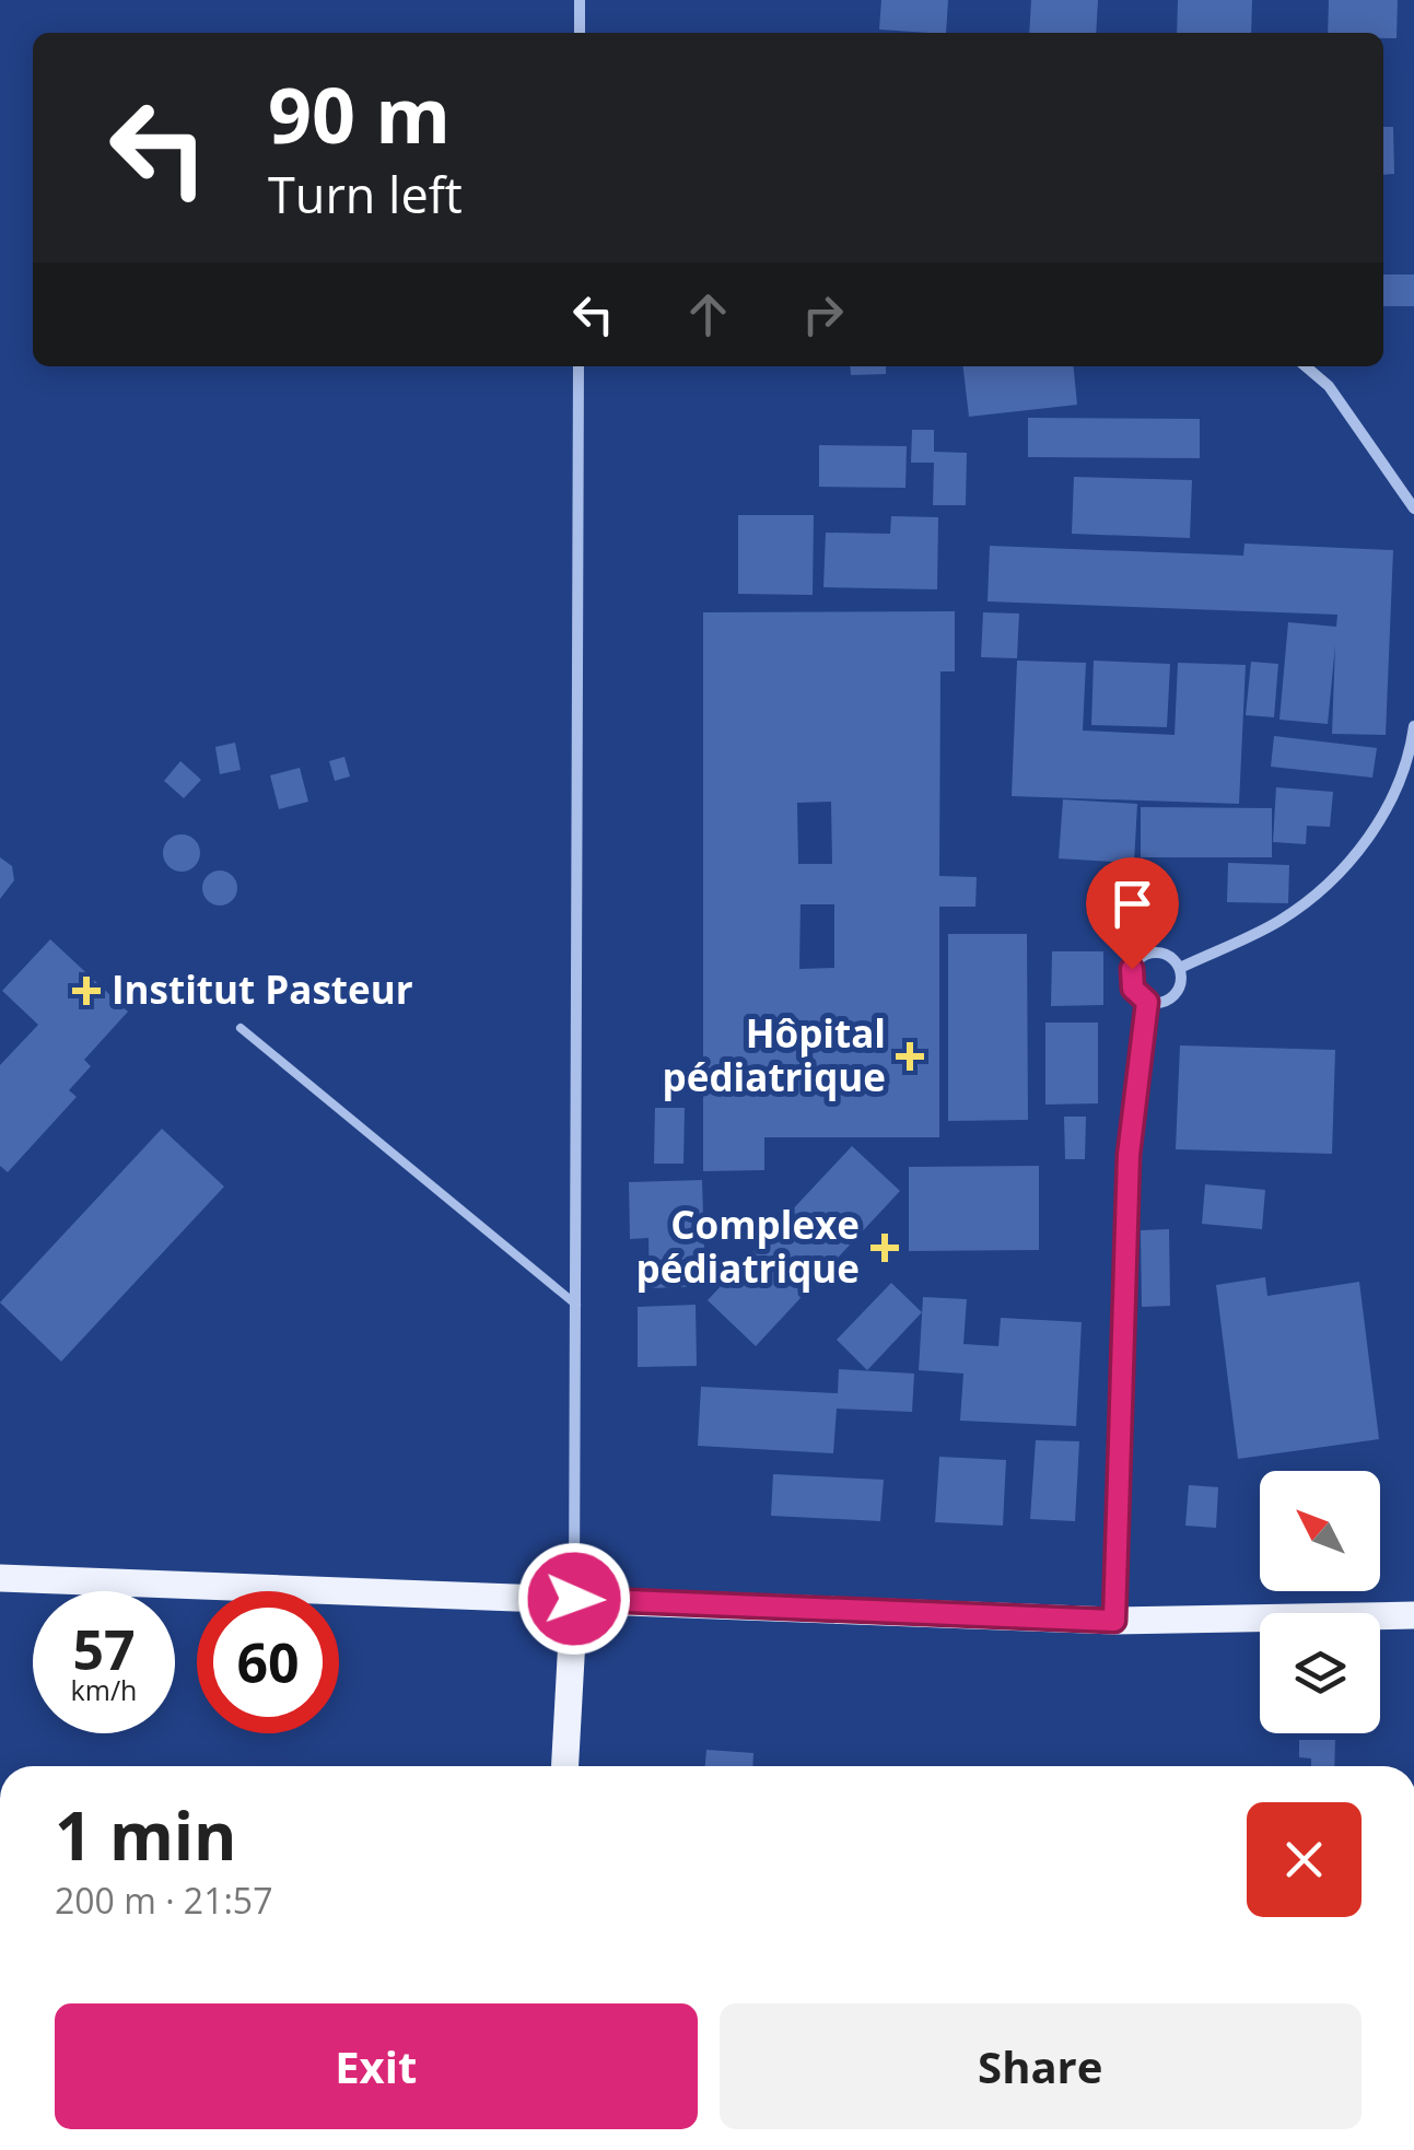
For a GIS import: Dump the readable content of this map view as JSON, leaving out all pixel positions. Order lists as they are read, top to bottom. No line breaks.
{"places":{"health":["Institut Pasteur","Hôpital pédiatrique","Complexe pédiatrique"]},"north":"top left","page":{"turn":["90 m","Turn left"],"speed":"57 km/h","limit":"60","heading":["1 min","200 m · 21:57"],"buttons":["Exit","Share"]}}
